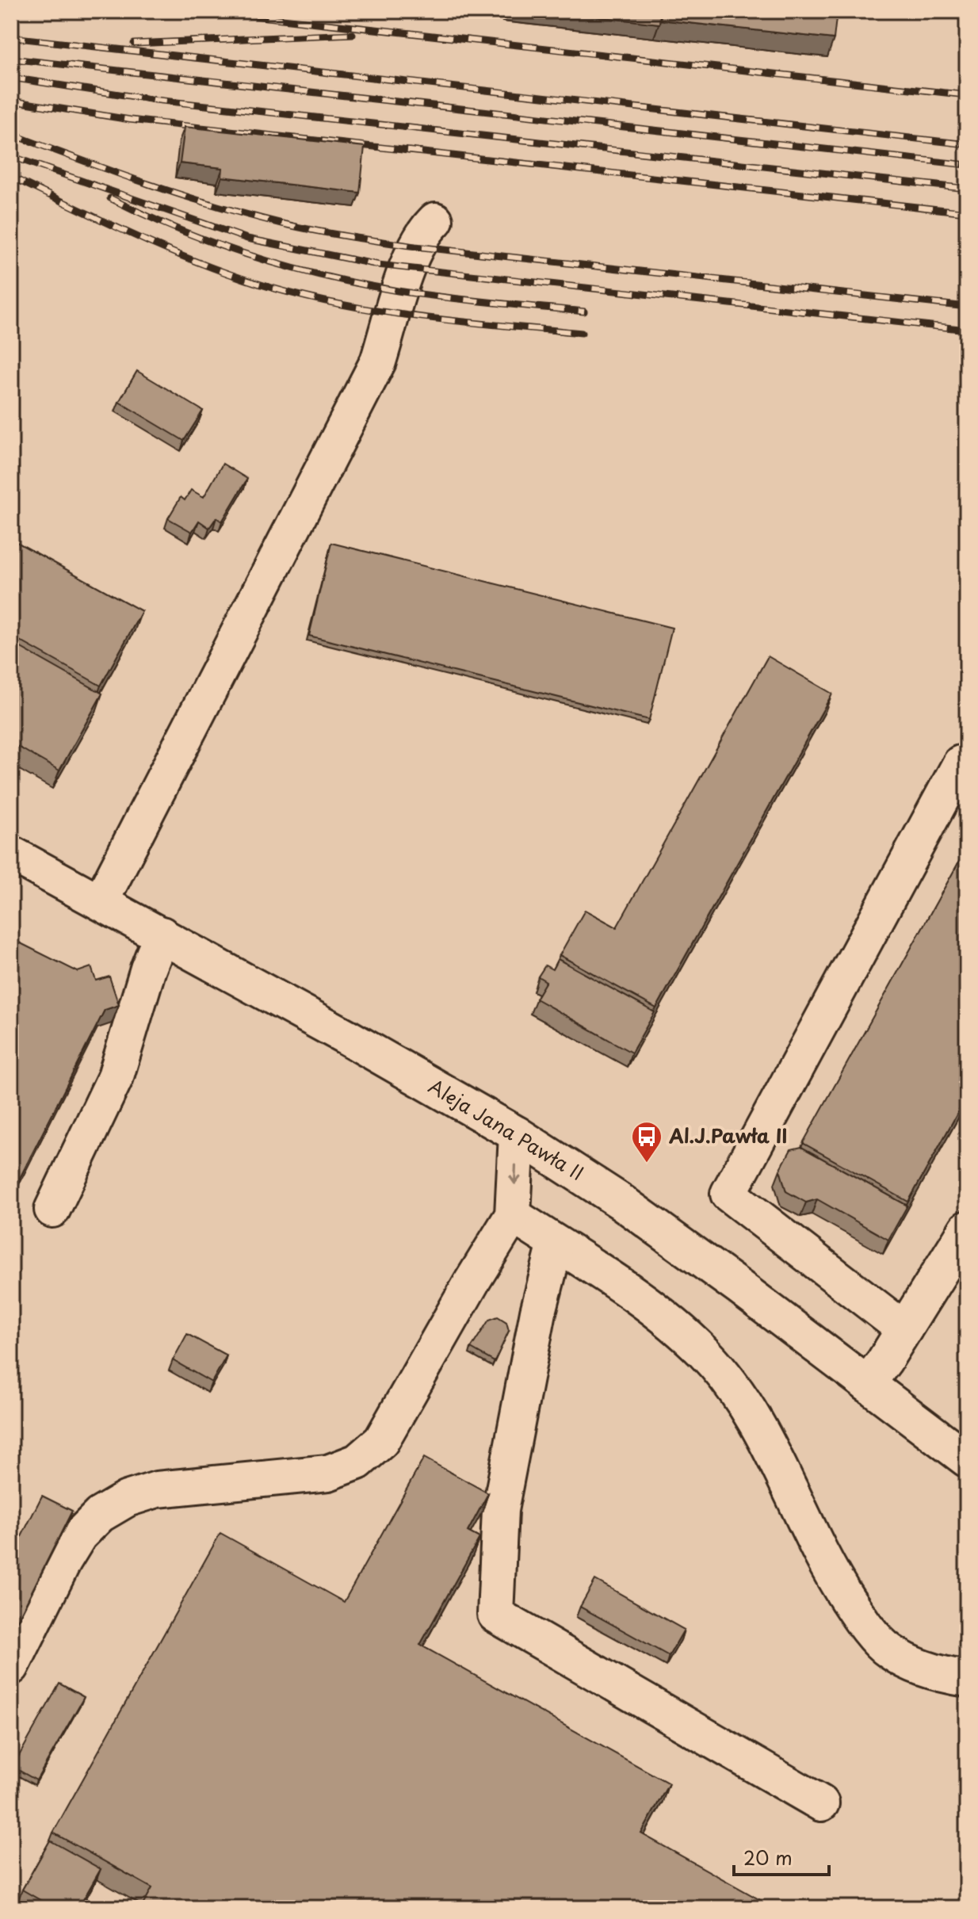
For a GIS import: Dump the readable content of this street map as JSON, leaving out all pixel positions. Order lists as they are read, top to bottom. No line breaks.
{"streets":{"main road":["Aleja Jana Pawła II"]},"places":{"bus stop":["Al.J.Pawła II"]},"scale_bar":"20 m"}
